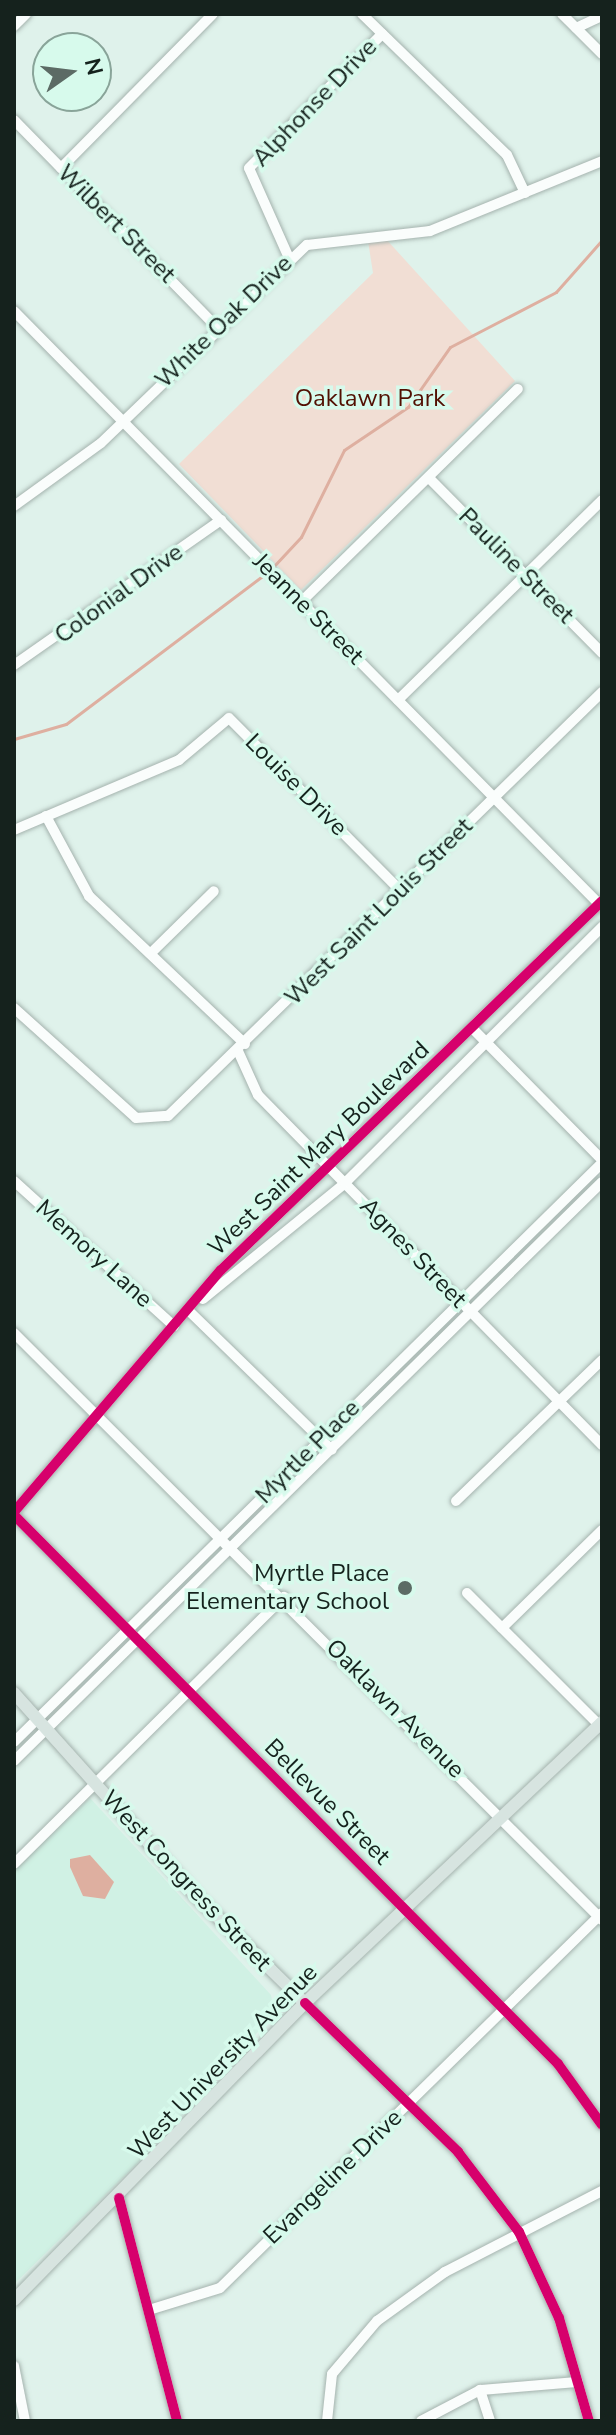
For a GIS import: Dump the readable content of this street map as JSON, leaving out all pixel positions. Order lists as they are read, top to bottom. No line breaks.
{"streets":{"main road":["West Congress Street","West University Avenue"],"street":["Alphonse Drive","Wilbert Street","White Oak Drive","Pauline Street","Colonial Drive","Jeanne Street","Louise Drive","West Saint Louis Street","West Saint Mary Boulevard","Agnes Street","Memory Lane","Myrtle Place","Oaklawn Avenue","Bellevue Street","Evangeline Drive"]},"crossings":[["Alphonse Drive","White Oak Drive"],["Wilbert Street","White Oak Drive"],["White Oak Drive","Jeanne Street"],["Colonial Drive","Jeanne Street"],["Jeanne Street","West Saint Louis Street"],["Jeanne Street","West Saint Mary Boulevard"],["Louise Drive","West Saint Louis Street"],["Louise Drive","Agnes Street"],["West Saint Louis Street","Agnes Street"],["West Saint Mary Boulevard","Agnes Street"],["West Saint Mary Boulevard","Memory Lane"],["West Saint Mary Boulevard","Oaklawn Avenue"],["West Saint Mary Boulevard","Bellevue Street"],["Agnes Street","Myrtle Place"],["Myrtle Place","Oaklawn Avenue"],["Myrtle Place","Bellevue Street"],["Myrtle Place","West Congress Street"],["Oaklawn Avenue","West University Avenue"],["Oaklawn Avenue","Evangeline Drive"],["Bellevue Street","West University Avenue"],["Bellevue Street","Evangeline Drive"],["West Congress Street","West University Avenue"],["West Congress Street","Evangeline Drive"]],"parks":["Oaklawn Park"],"places":["Myrtle Place Elementary School"],"north":"right"}
